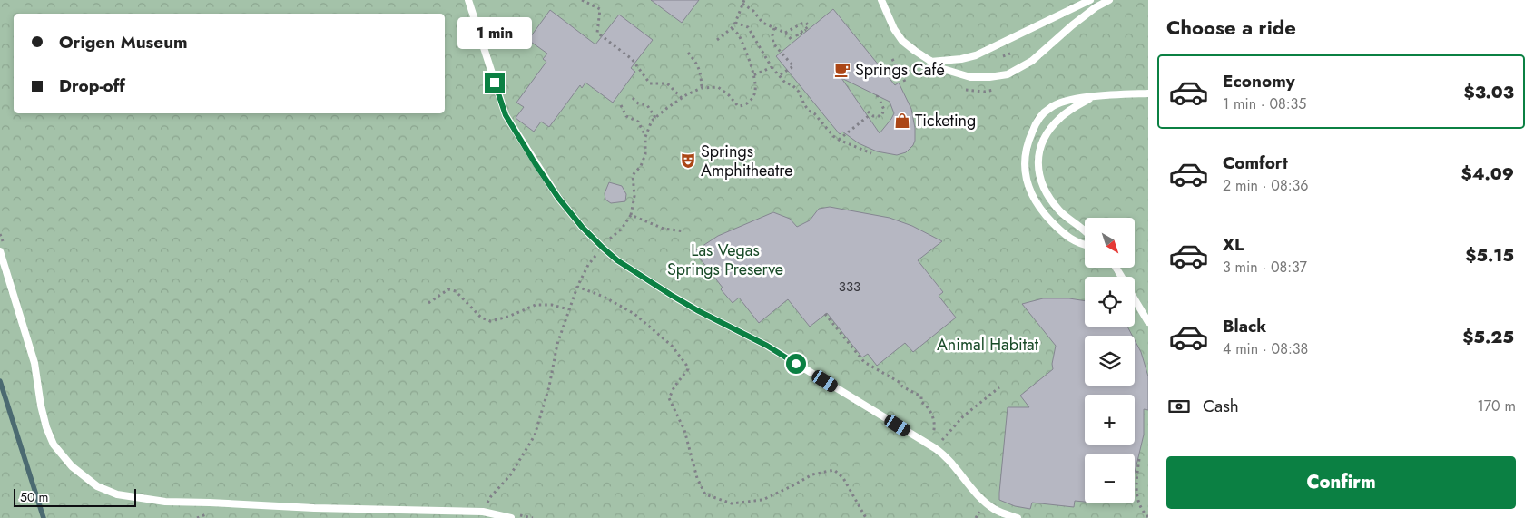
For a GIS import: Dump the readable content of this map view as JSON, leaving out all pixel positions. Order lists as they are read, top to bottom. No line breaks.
{"parks":["Las Vegas Springs Preserve","Animal Habitat"],"places":{"cafe":["Springs Café"],"shop":["Ticketing"],"theatre":["Springs Amphitheatre"]},"house_numbers":["333"],"scale_bar":"50 m","north":"bottom right","page":{"heading":"Choose a ride","banner":["Origen Museum","Drop-off"],"bubble":"1 min","list":[{"name":"Economy","note":"1 min · 08:35","value":"$3.03"},{"name":"Comfort","note":"2 min · 08:36","value":"$4.09"},{"name":"XL","note":"3 min · 08:37","value":"$5.15"},{"name":"Black","note":"4 min · 08:38","value":"$5.25"}],"map_buttons":["+","−"],"pay":["Cash","170 m"],"buttons":"Confirm","scale":"50 m"}}
